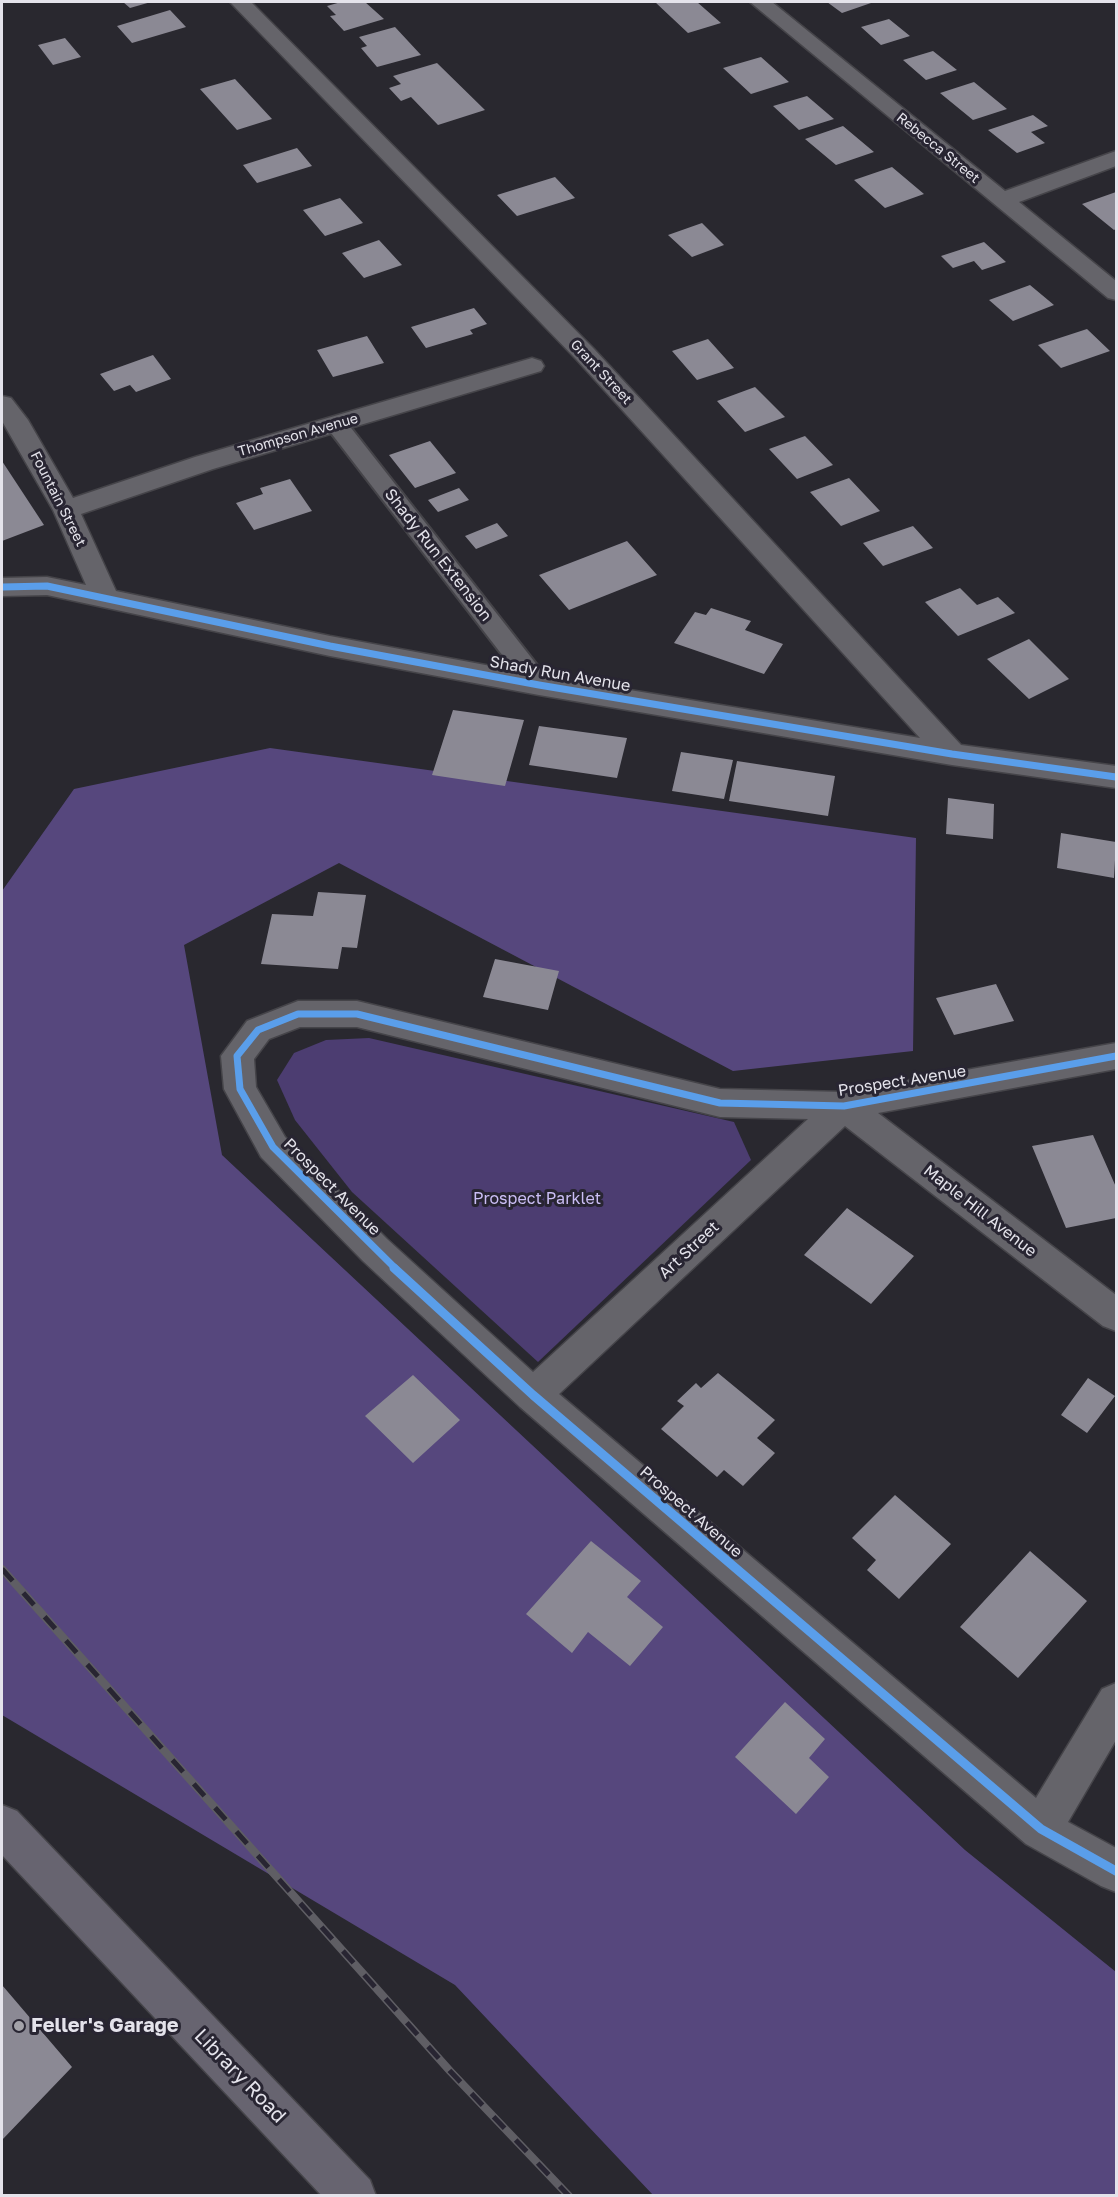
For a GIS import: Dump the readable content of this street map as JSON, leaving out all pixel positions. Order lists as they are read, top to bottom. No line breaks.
{"streets":{"main road":["Library Road"],"street":["Rebecca Street","Grant Street","Thompson Avenue","Fountain Street","Shady Run Avenue","Prospect Avenue","Maple Hill Avenue","Art Street"],"lane":["Shady Run Extension"]},"crossings":[["Grant Street","Shady Run Avenue"],["Thompson Avenue","Fountain Street"],["Thompson Avenue","Shady Run Extension"],["Fountain Street","Shady Run Avenue"],["Shady Run Extension","Shady Run Avenue"],["Prospect Avenue","Maple Hill Avenue"],["Prospect Avenue","Art Street"],["Maple Hill Avenue","Art Street"]],"parks":["Prospect Parklet"],"places":["Feller's Garage"]}
